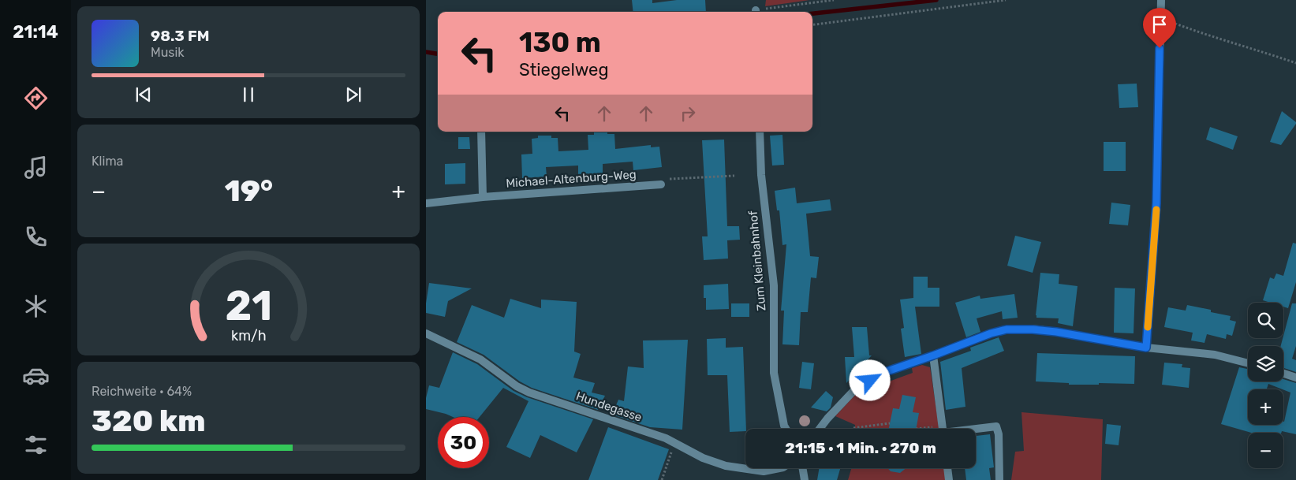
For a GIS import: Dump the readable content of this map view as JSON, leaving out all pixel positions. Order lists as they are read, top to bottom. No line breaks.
{"streets":{"street":["Michael-Altenburg-Weg","Zum Kleinbahnhof","Hundegasse"]},"page":{"tabs":"21:14","turn":["130 m","Stiegelweg"],"song":["98.3 FM","Musik"],"tile":["Klima",["Reichweite · 64%","320 km"]],"heat":["−","19°","+"],"map_buttons":["+","−"],"limit":"30","trip":"21:15 · 1 Min. · 270 m","gauge":["21","km/h"]}}
